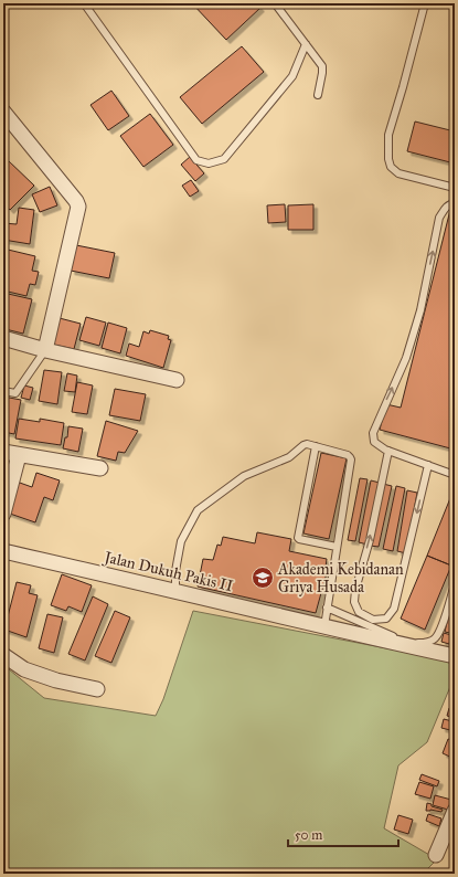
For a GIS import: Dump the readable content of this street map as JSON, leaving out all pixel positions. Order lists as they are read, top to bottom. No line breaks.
{"streets":{"street":["Jalan Dukuh Pakis II"]},"places":{"school or university":["Akademi Kebidanan Griya Husada"]},"scale_bar":"50 m"}
